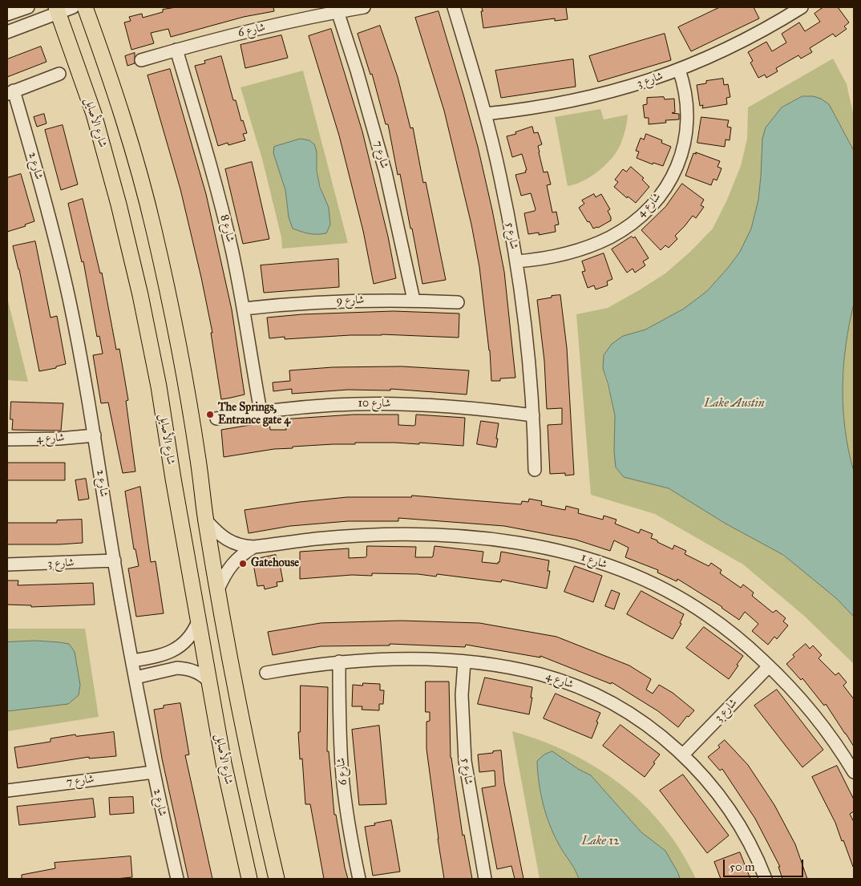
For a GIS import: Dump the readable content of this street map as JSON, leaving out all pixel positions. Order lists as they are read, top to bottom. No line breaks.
{"streets":{"main road":["شارع الأصايل"],"street":["شارع 6","شارع 3","شارع 7","شارع 2","شارع 4","شارع 8","شارع 5","شارع 9","شارع 10","شارع 1"]},"crossings":[["شارع 6","شارع 7"],["شارع 6","شارع 4"],["شارع 6","شارع 8"],["شارع 3","شارع 2"],["شارع 3","شارع 4"],["شارع 3","شارع 5"],["شارع 3","شارع 1"],["شارع 7","شارع 2"],["شارع 7","شارع 9"],["شارع 2","شارع 4"],["شارع 4","شارع 5"],["شارع 8","شارع 9"],["شارع 8","شارع 10"],["شارع 5","شارع 10"]],"water":["Lake Austin","Lake 12"],"places":["The Springs, Entrance gate 4","Gatehouse"],"scale_bar":"50 m"}
